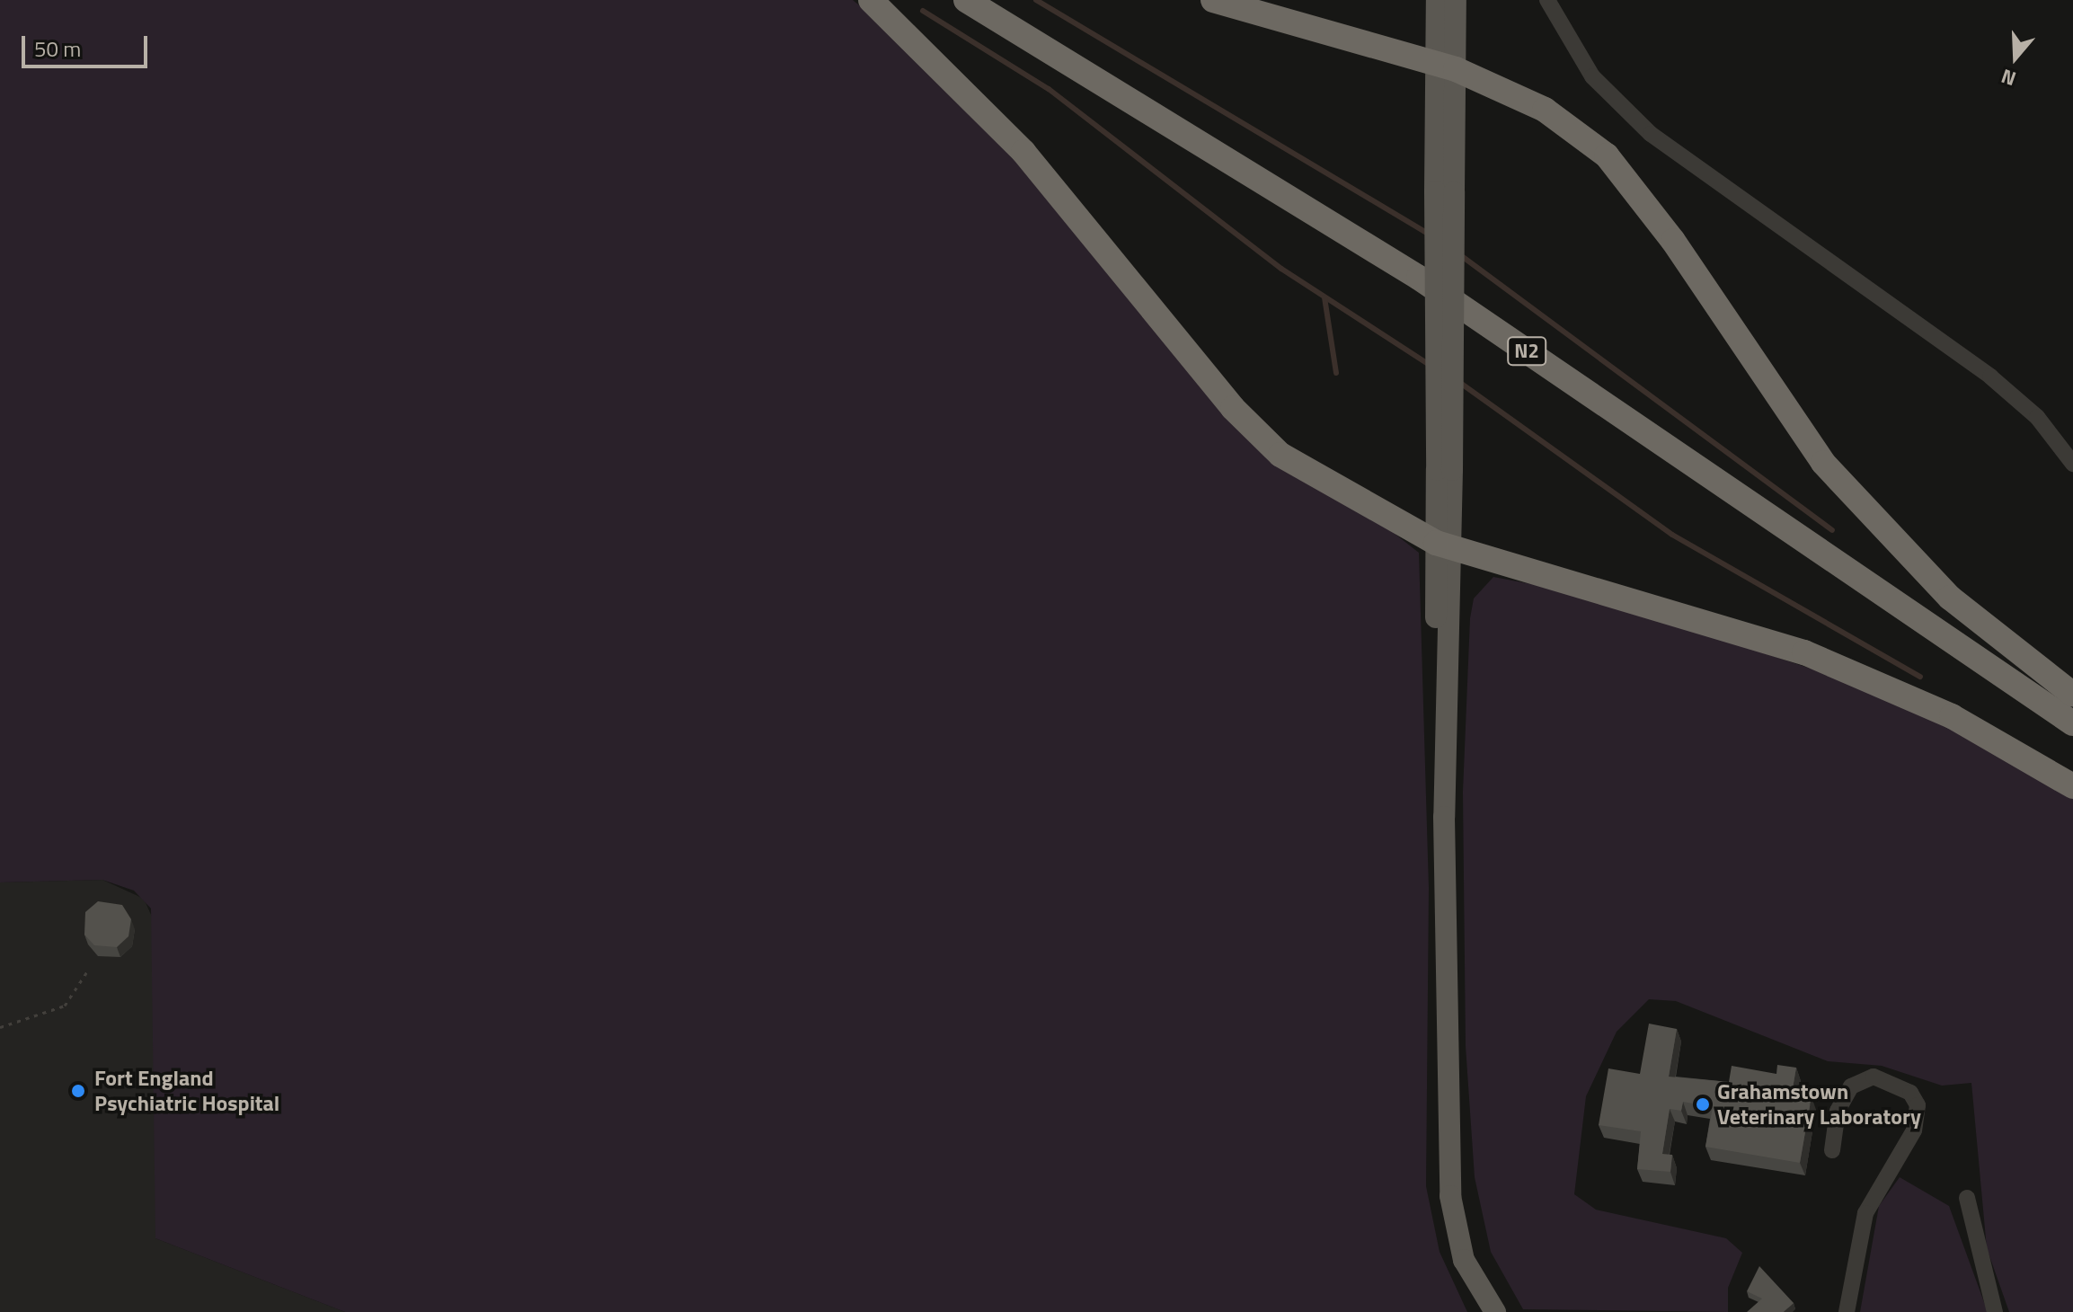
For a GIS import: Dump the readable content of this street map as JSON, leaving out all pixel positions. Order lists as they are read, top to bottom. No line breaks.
{"streets":{"highway":["N2"]},"places":["Fort England Psychiatric Hospital","Grahamstown Veterinary Laboratory"],"scale_bar":"50 m","north":"bottom"}
